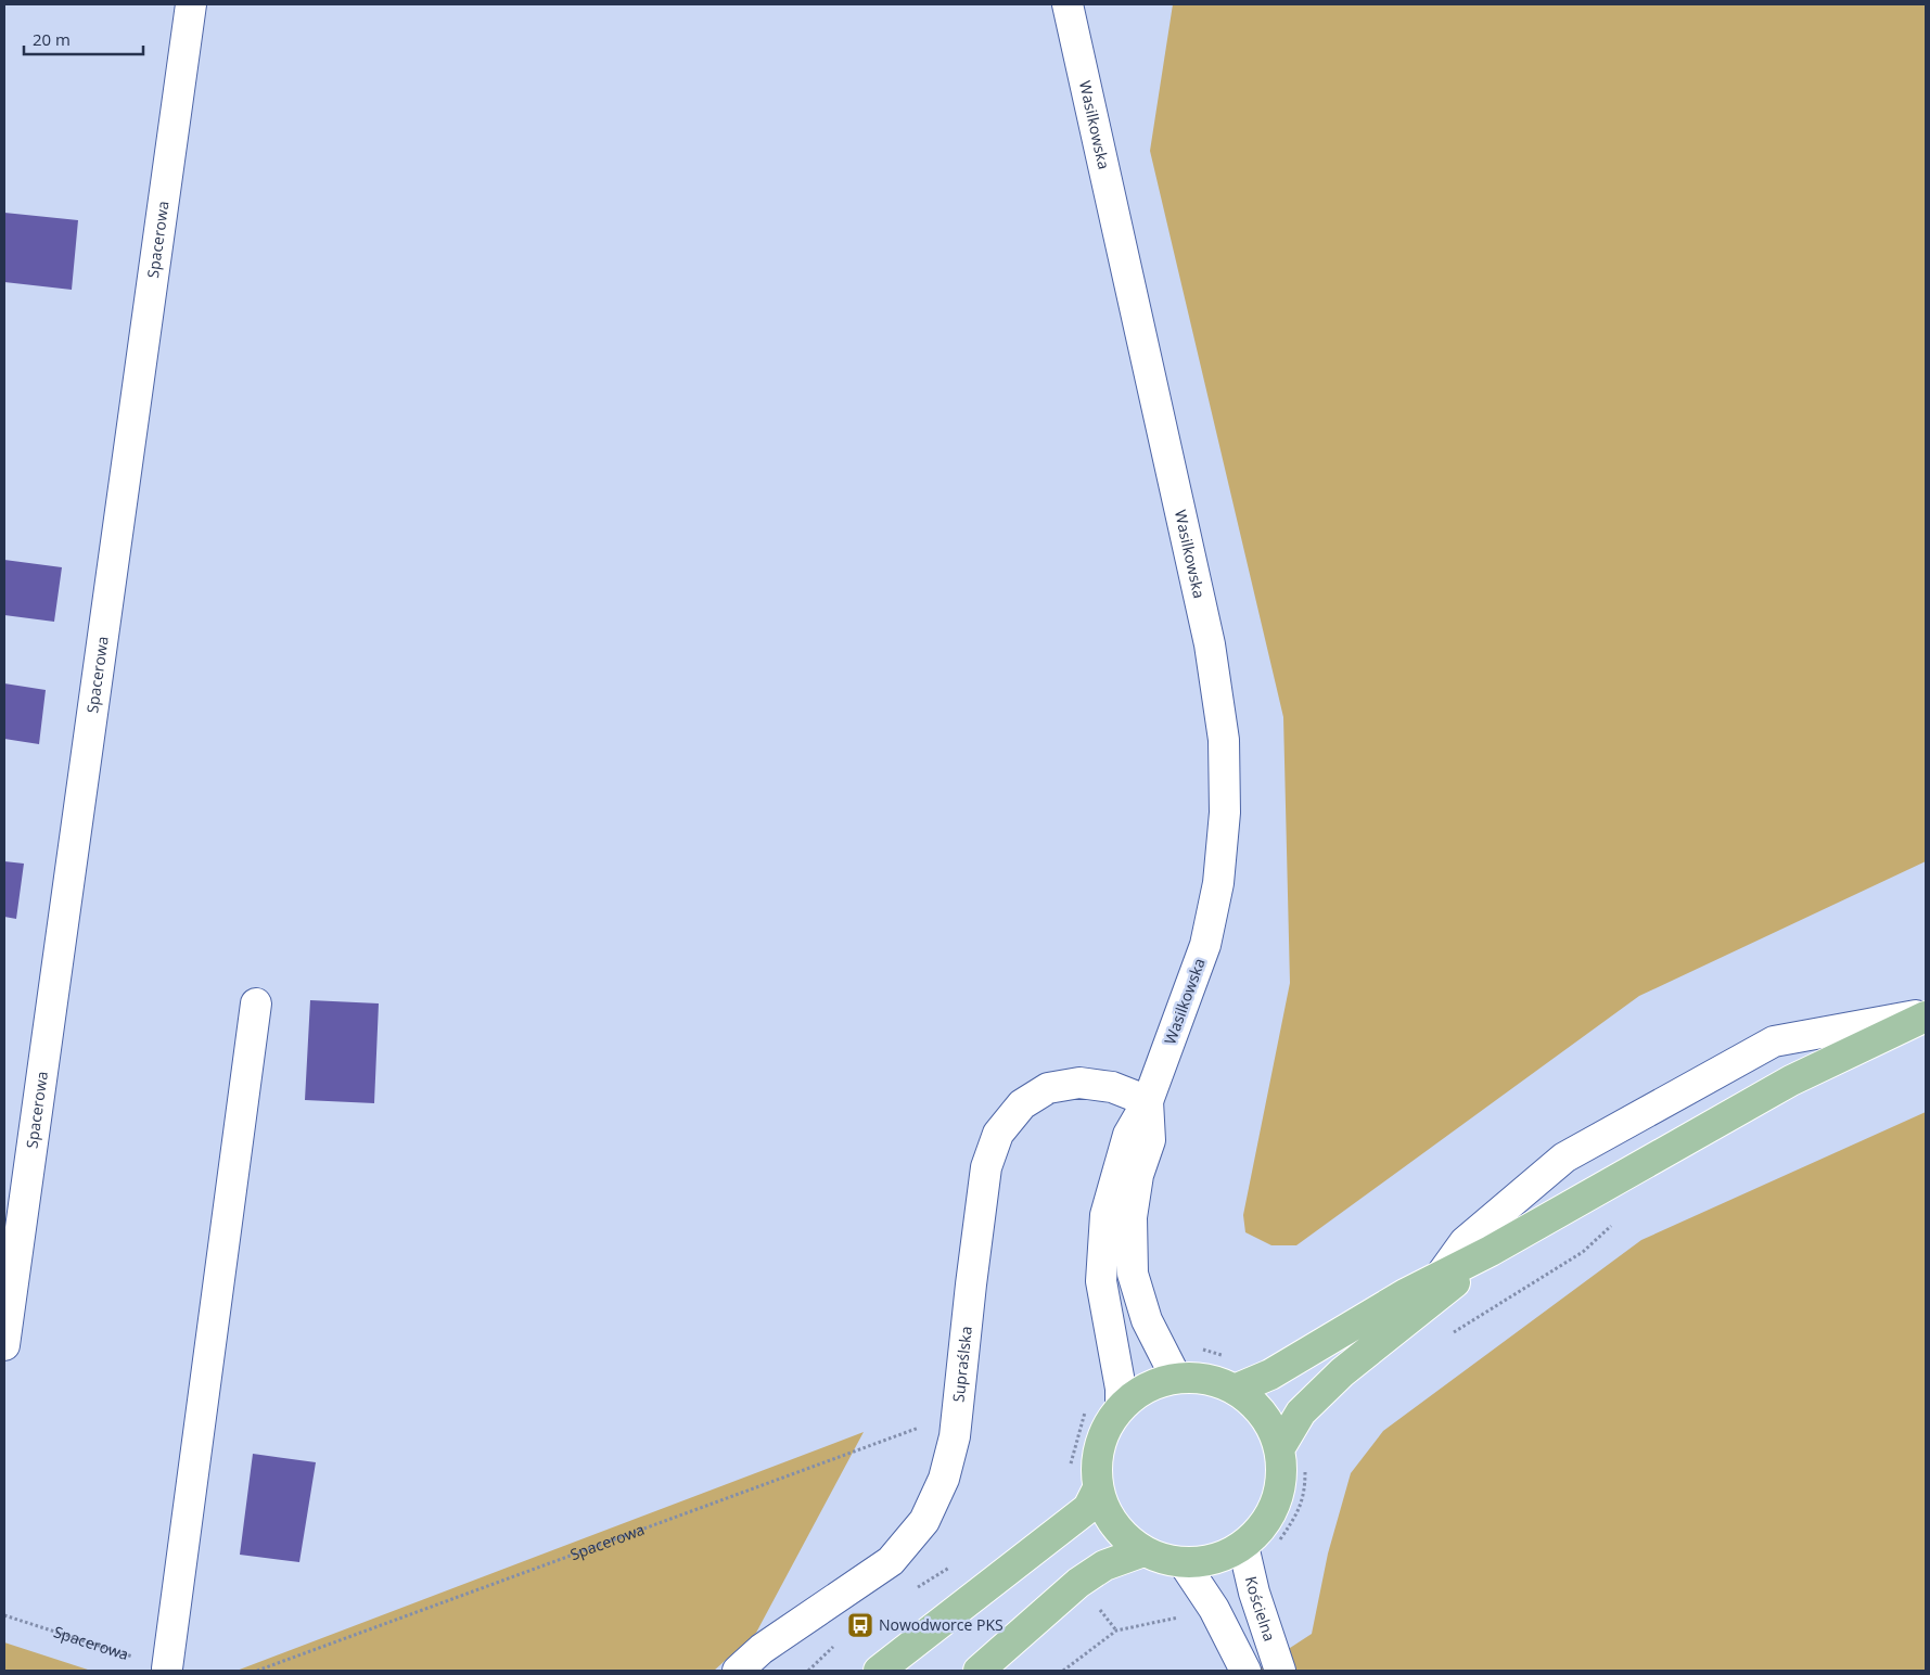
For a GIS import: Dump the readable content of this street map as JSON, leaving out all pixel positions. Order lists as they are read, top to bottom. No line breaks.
{"streets":{"street":["Wasilkowska","Spacerowa","Supraślska","Kościelna"]},"crossings":[["Wasilkowska","Supraślska"],["Wasilkowska","Kościelna"],["Spacerowa","Supraślska"]],"places":{"bus stop":["Nowodworce PKS"]},"scale_bar":"20 m"}
